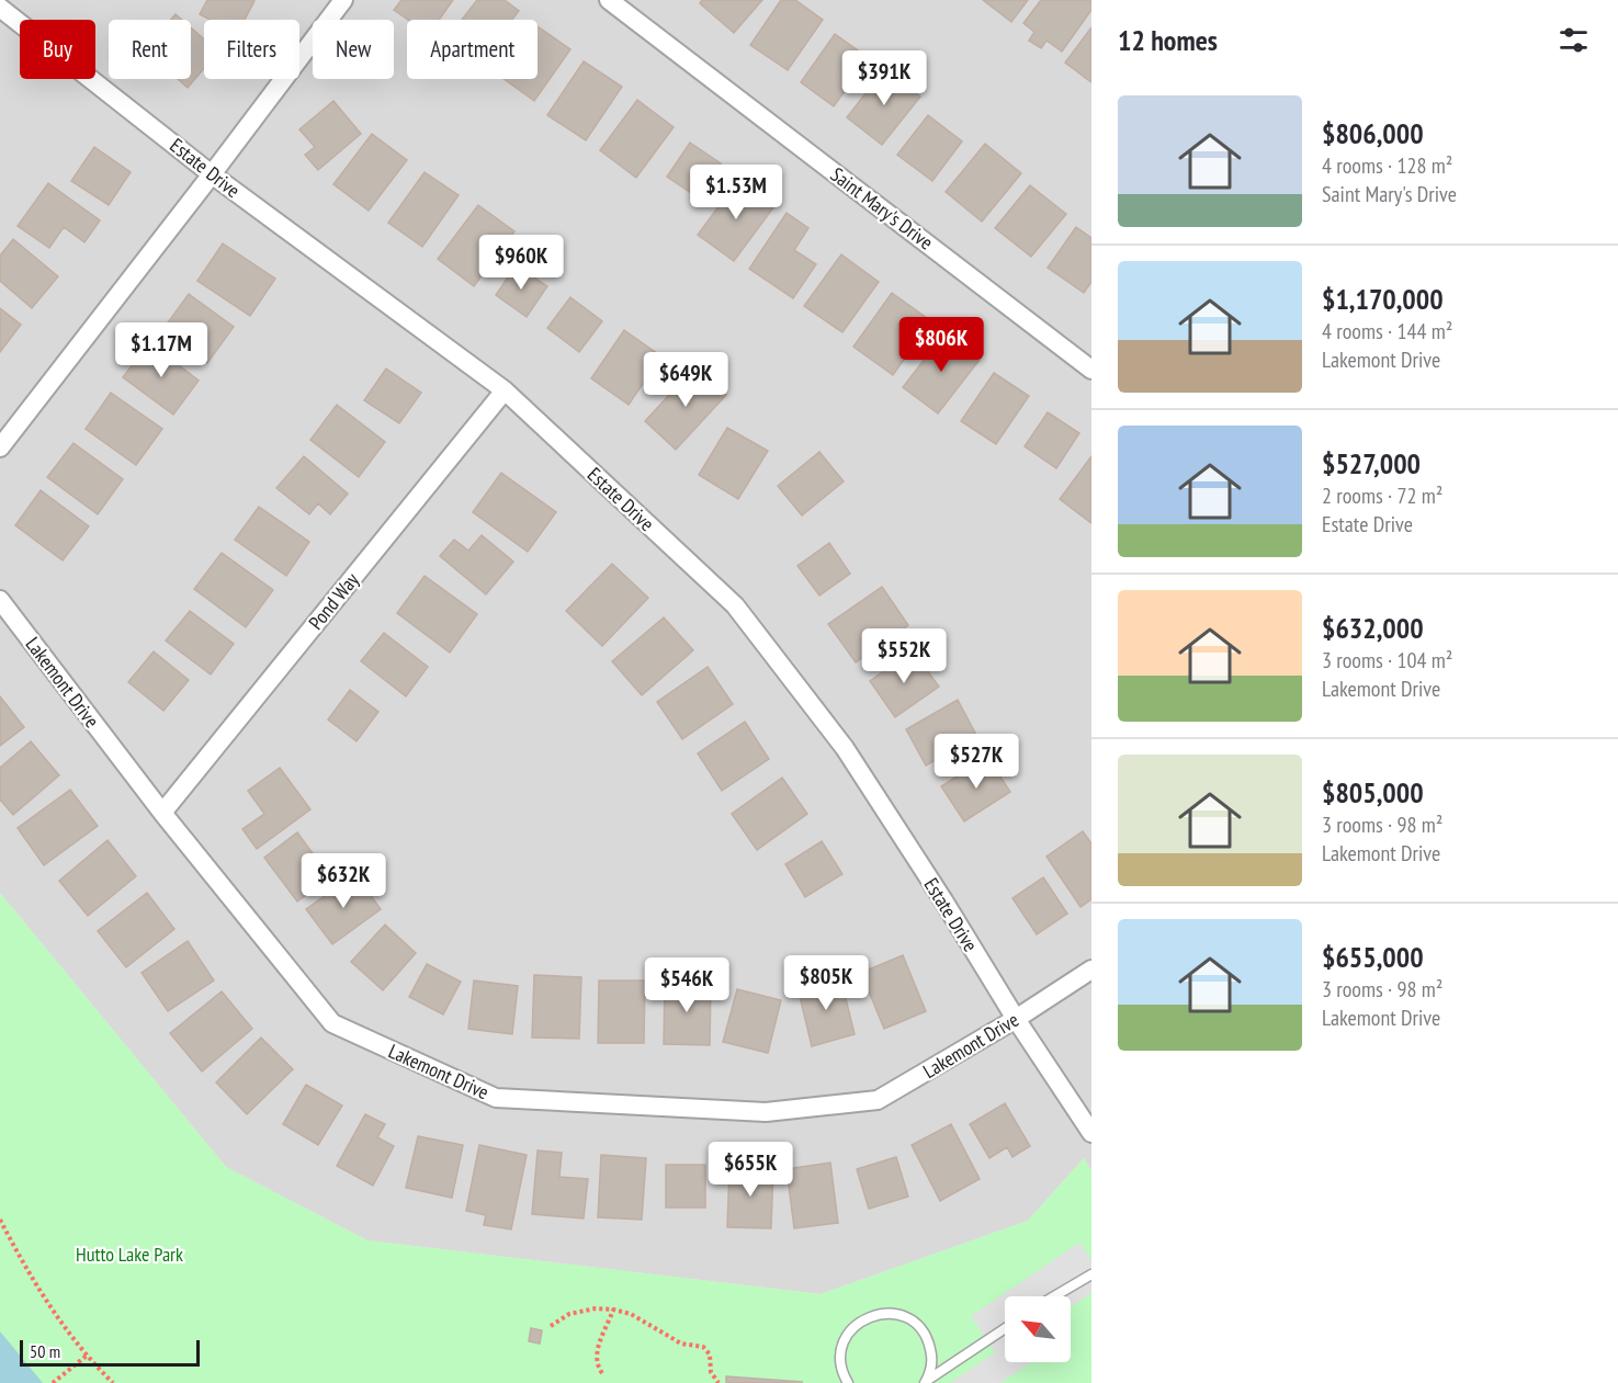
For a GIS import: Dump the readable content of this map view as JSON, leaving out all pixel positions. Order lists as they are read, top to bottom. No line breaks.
{"streets":{"street":["Estate Drive","Saint Mary's Drive","Pond Way","Lakemont Drive"]},"crossings":[["Estate Drive","Pond Way"],["Estate Drive","Lakemont Drive"],["Pond Way","Lakemont Drive"]],"parks":["Hutto Lake Park"],"scale_bar":"50 m","north":"top left","page":{"heading":"12 homes","chip":["Buy","Rent","Filters","New","Apartment"],"price":["$391K","$1.53M","$960K","$806K","$1.17M","$649K","$552K","$527K","$632K","$805K","$546K","$655K"],"list":[{"name":"$806,000","note":"4 rooms · 128 m² · Saint Mary's Drive"},{"name":"$1,170,000","note":"4 rooms · 144 m² · Lakemont Drive"},{"name":"$527,000","note":"2 rooms · 72 m² · Estate Drive"},{"name":"$632,000","note":"3 rooms · 104 m² · Lakemont Drive"},{"name":"$805,000","note":"3 rooms · 98 m² · Lakemont Drive"},{"name":"$655,000","note":"3 rooms · 98 m² · Lakemont Drive"}],"scale":"50 m"}}
